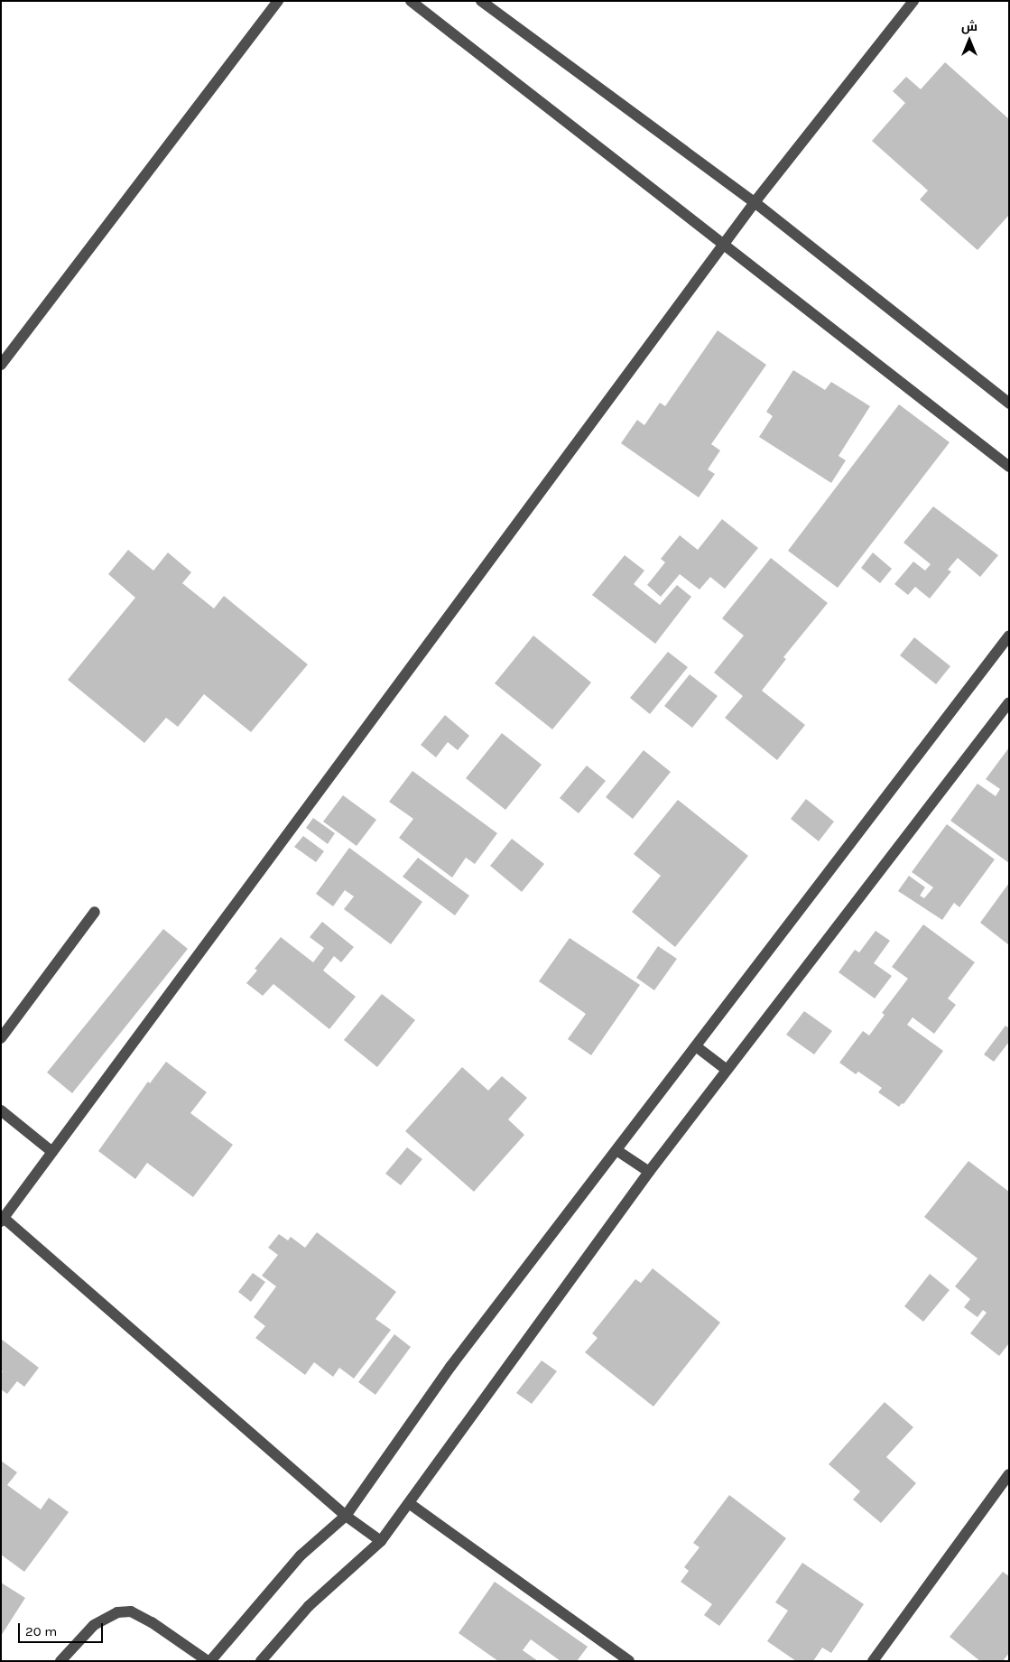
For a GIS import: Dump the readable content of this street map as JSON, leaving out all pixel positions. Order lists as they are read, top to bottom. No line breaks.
{"scale_bar":"20 m","north":"top"}
